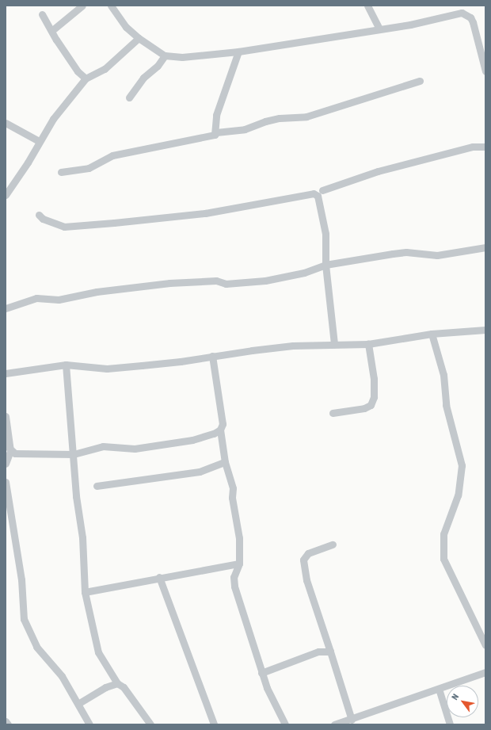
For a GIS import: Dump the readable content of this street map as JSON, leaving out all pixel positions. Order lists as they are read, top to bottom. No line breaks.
{"north":"top left"}
